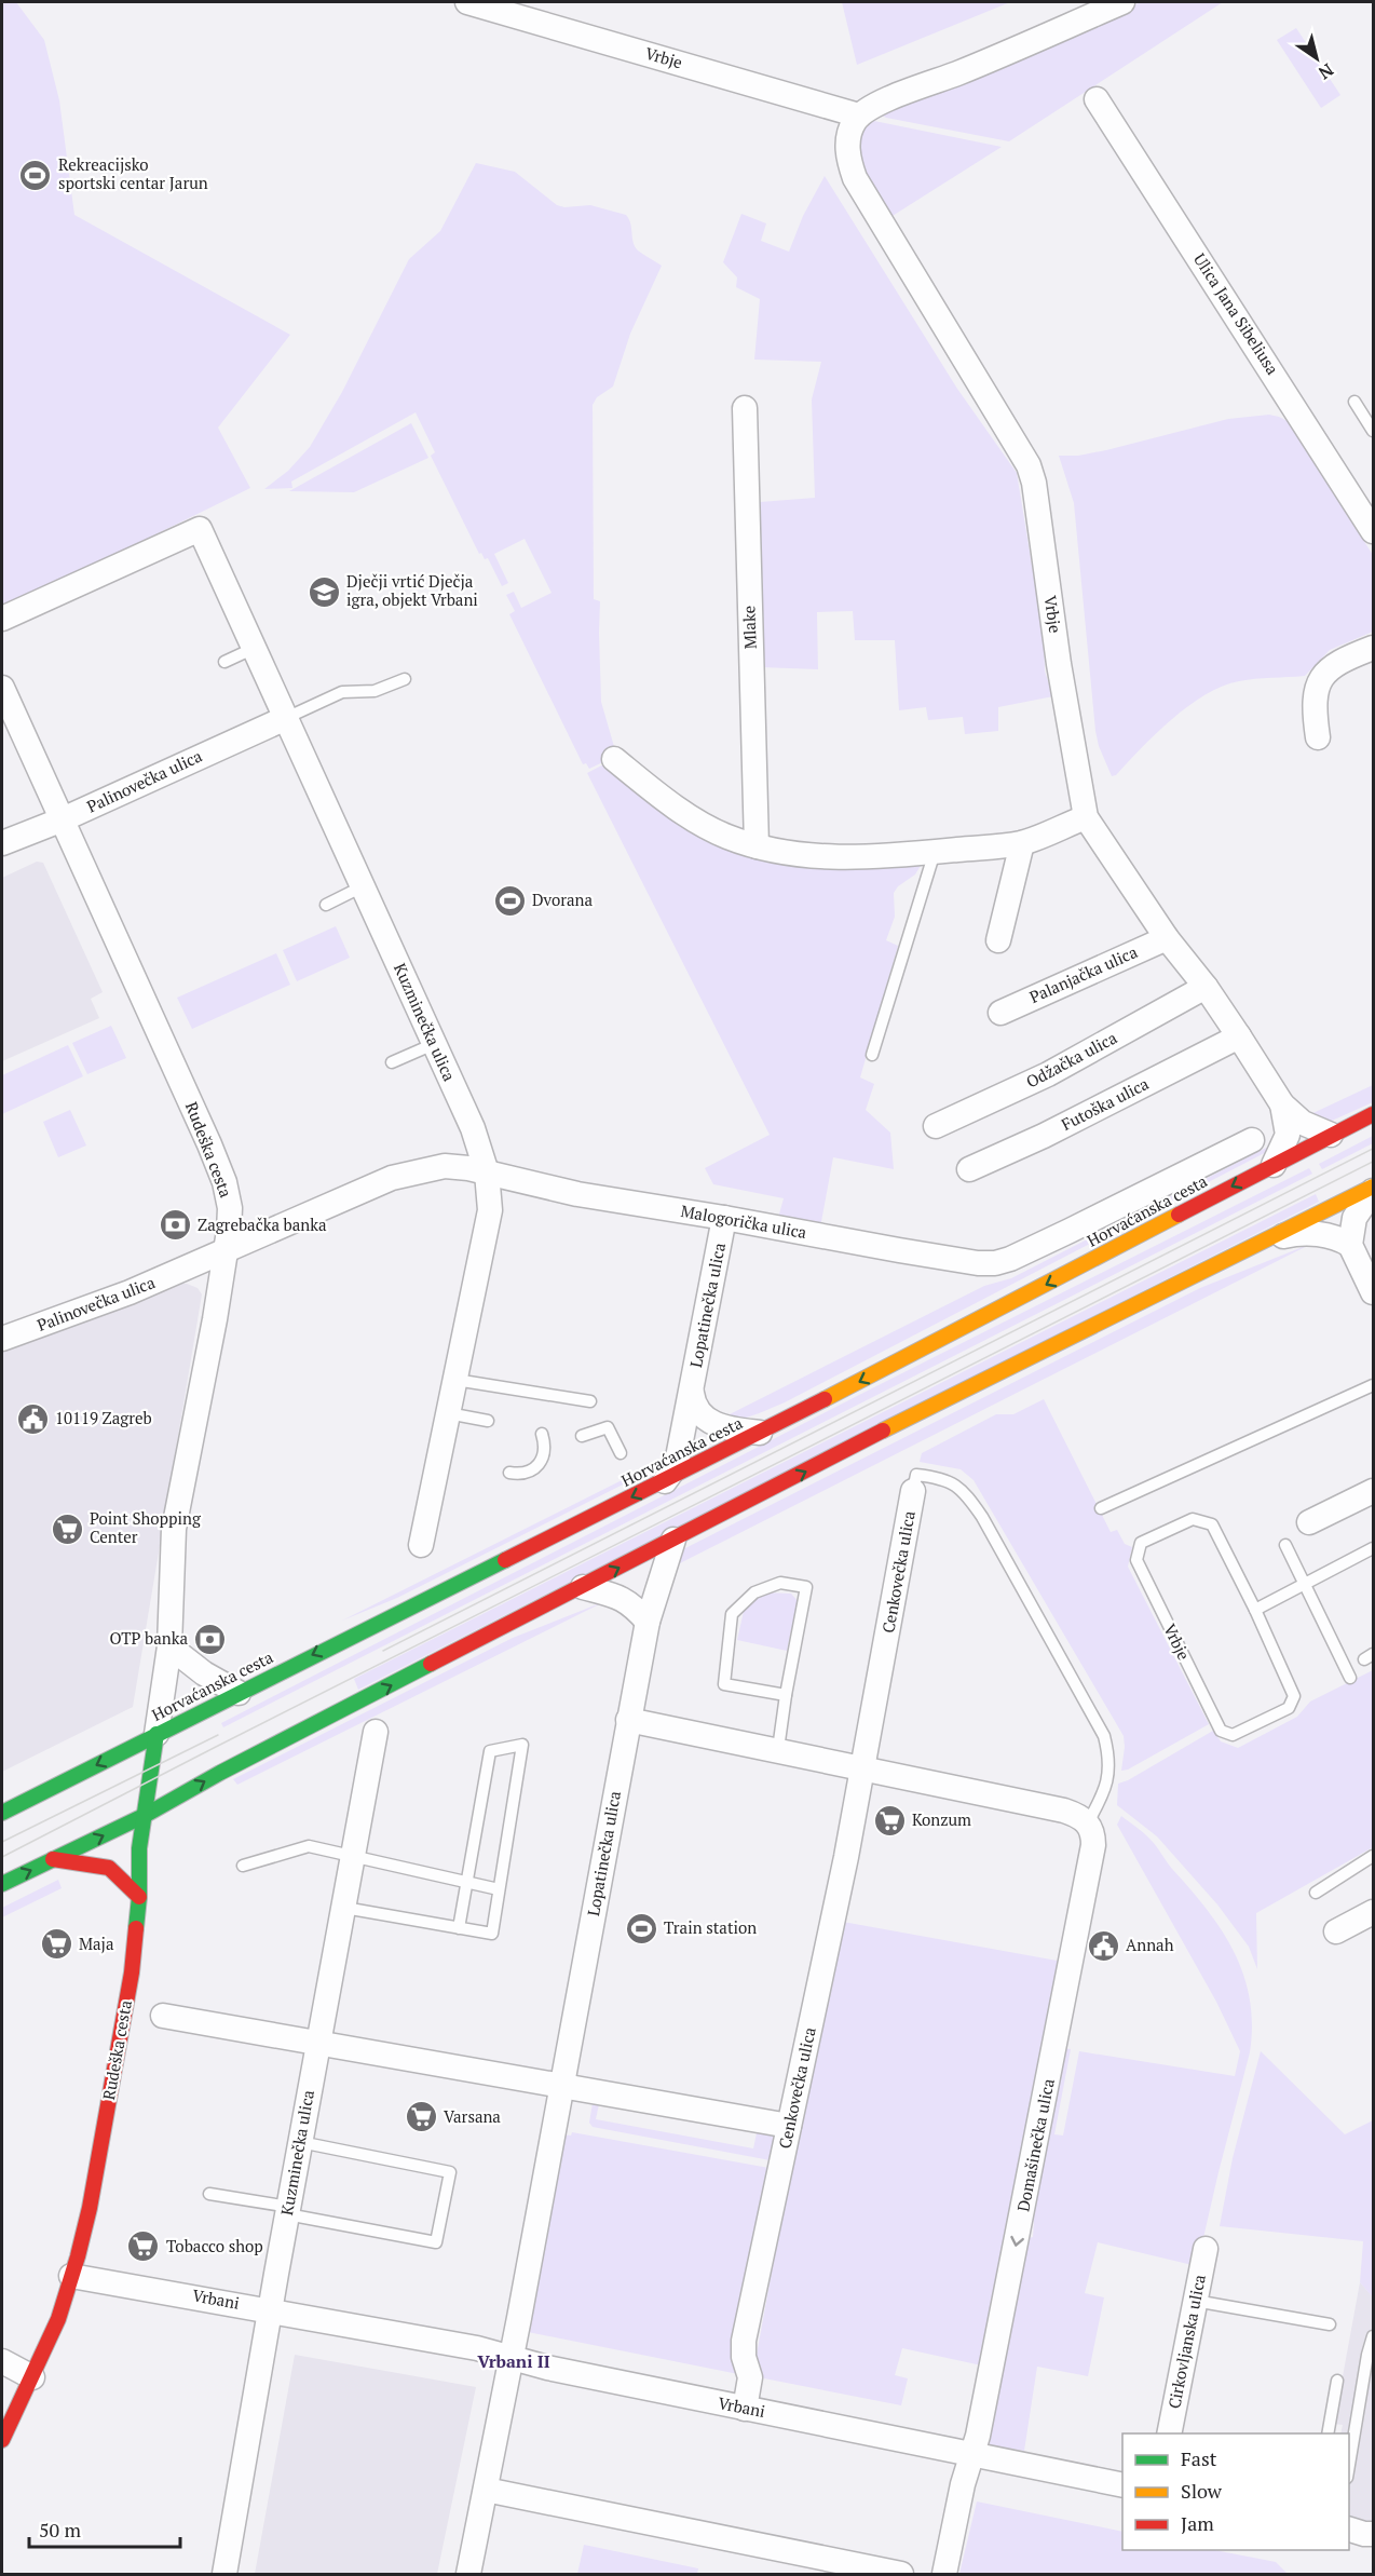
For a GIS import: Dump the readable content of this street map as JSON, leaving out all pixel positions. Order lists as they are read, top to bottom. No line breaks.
{"streets":{"street":["Vrbje","Ulica Jana Sibeliusa","Mlake","Palinovečka ulica","Palanjačka ulica","Kuzminečka ulica","Odžačka ulica","Futoška ulica","Rudeška cesta","Horvaćanska cesta","Malogorička ulica","Lopatinečka ulica","Cenkovečka ulica","Domašinečka ulica","Vrbani","Cirkovljanska ulica"]},"crossings":[["Vrbje","Palanjačka ulica"],["Vrbje","Odžačka ulica"],["Vrbje","Futoška ulica"],["Vrbje","Horvaćanska cesta"],["Palinovečka ulica","Kuzminečka ulica"],["Palinovečka ulica","Rudeška cesta"],["Palinovečka ulica","Malogorička ulica"],["Kuzminečka ulica","Malogorička ulica"],["Kuzminečka ulica","Vrbani"],["Rudeška cesta","Horvaćanska cesta"],["Rudeška cesta","Malogorička ulica"],["Rudeška cesta","Vrbani"],["Horvaćanska cesta","Lopatinečka ulica"],["Malogorička ulica","Lopatinečka ulica"],["Lopatinečka ulica","Vrbani"],["Cenkovečka ulica","Vrbani"],["Domašinečka ulica","Vrbani"]],"one_way":["Domašinečka ulica"],"districts":["Vrbani II"],"places":{"sports":["Rekreacijsko sportski centar Jarun","Dvorana","Train station"],"school or university":["Dječji vrtić Dječja igra, objekt Vrbani"],"bank":["Zagrebačka banka","OTP banka"],"public building":["10119 Zagreb","Annah"],"supermarket":["Point Shopping Center","Konzum","Maja","Varsana","Tobacco shop"]},"legend":["Fast","Slow","Jam"],"scale_bar":"50 m","north":"bottom right"}
